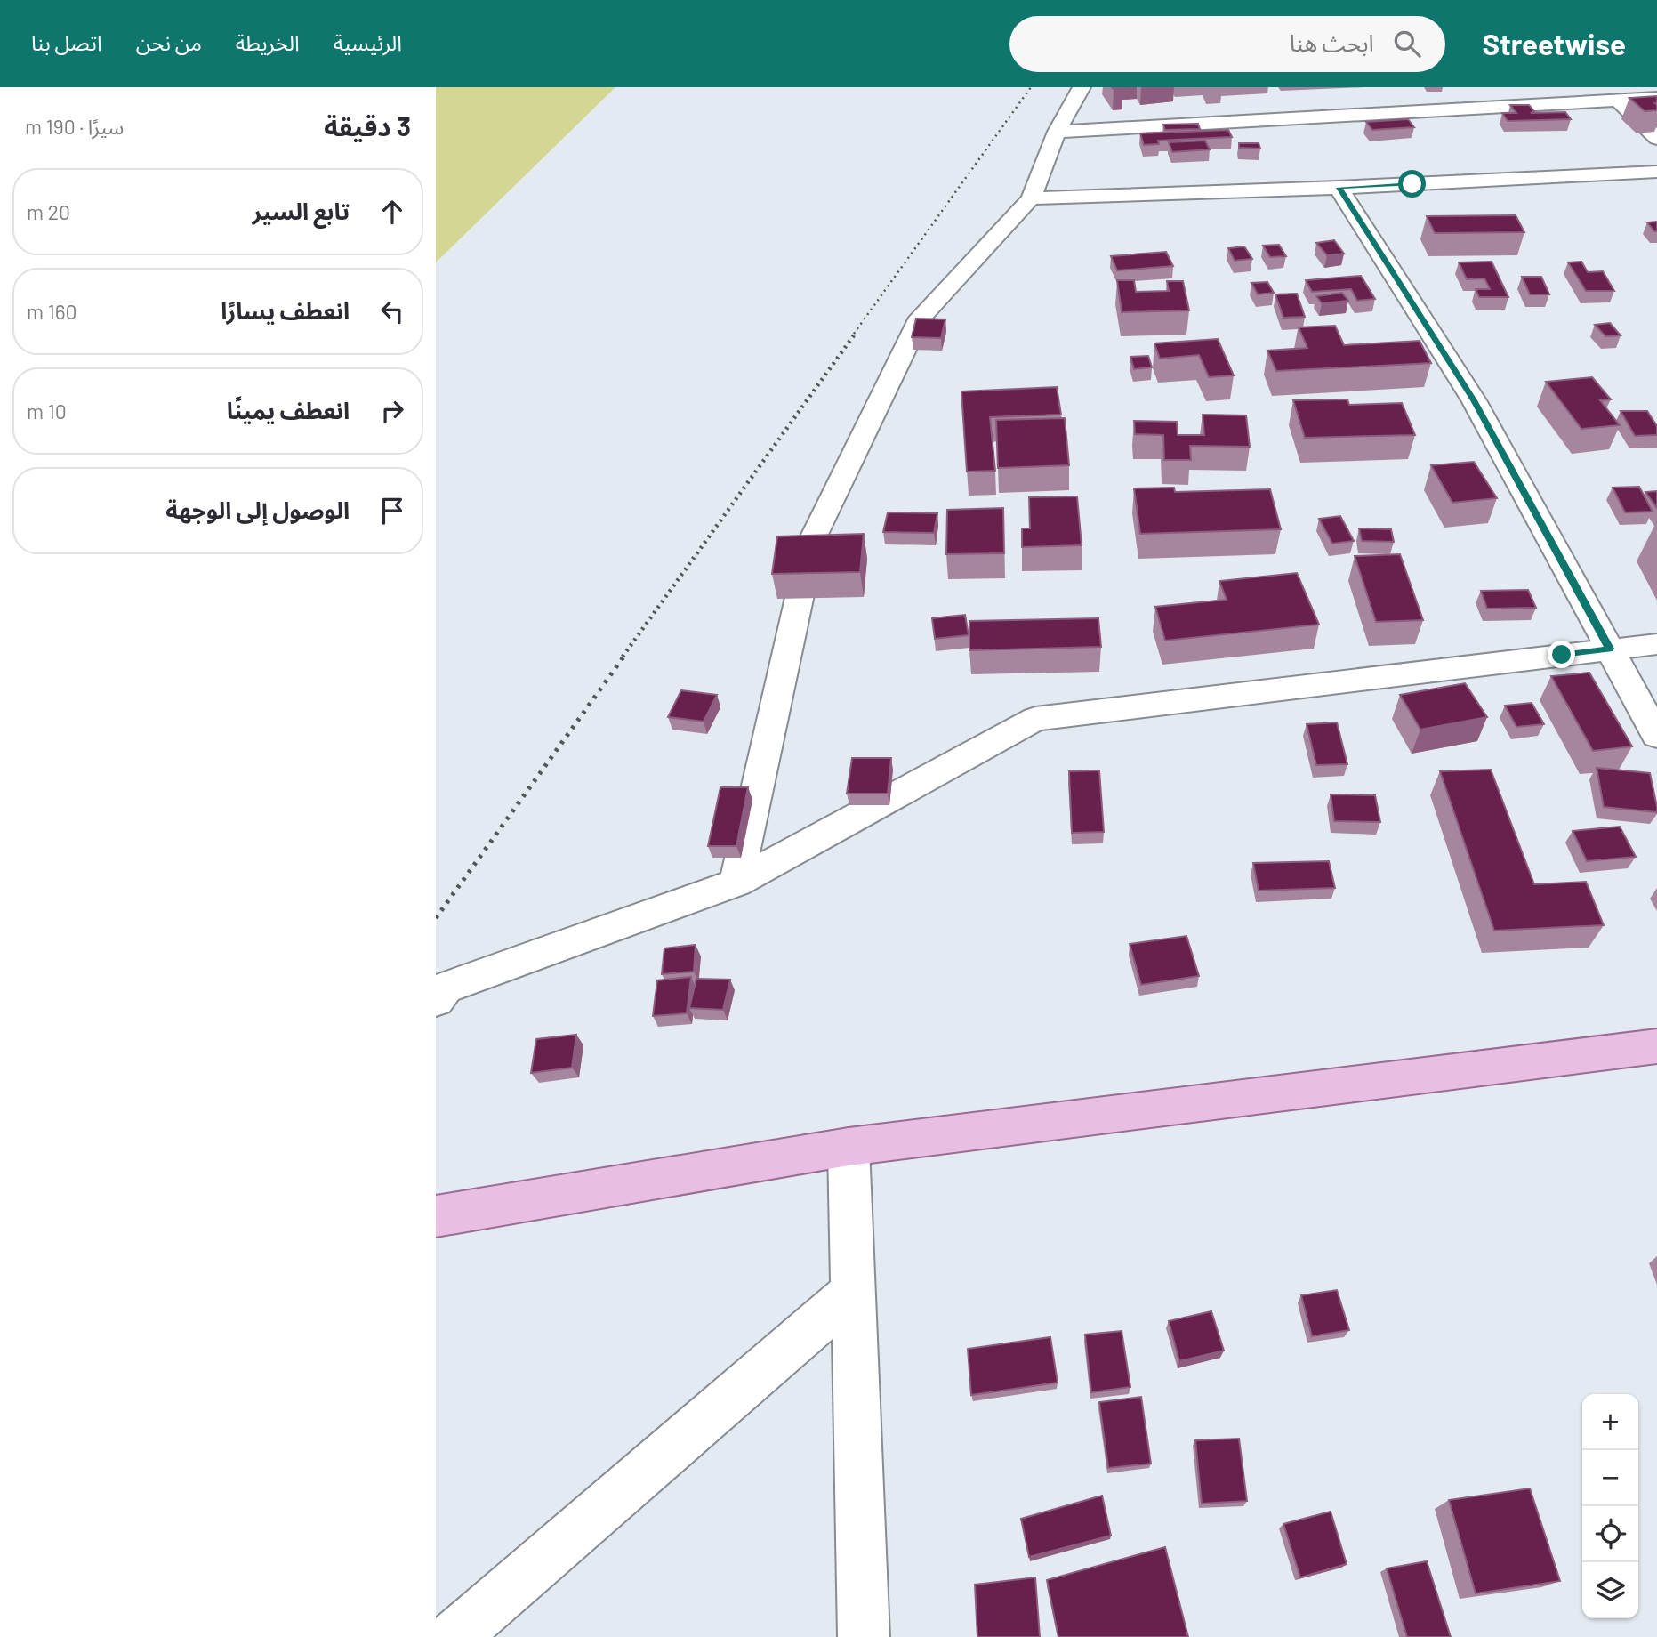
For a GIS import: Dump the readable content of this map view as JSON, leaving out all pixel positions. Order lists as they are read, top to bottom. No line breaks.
{"page":{"header":"Streetwise","search":"ابحث هنا","nav":["الرئيسية","الخريطة","من نحن","اتصل بنا"],"heading":["3 دقيقة","سيرًا · 190 m"],"list":[["تابع السير","20 m"],["انعطف يسارًا","160 m"],["انعطف يمينًا","10 m"],"الوصول إلى الوجهة"],"map_buttons":["+","−"]}}
